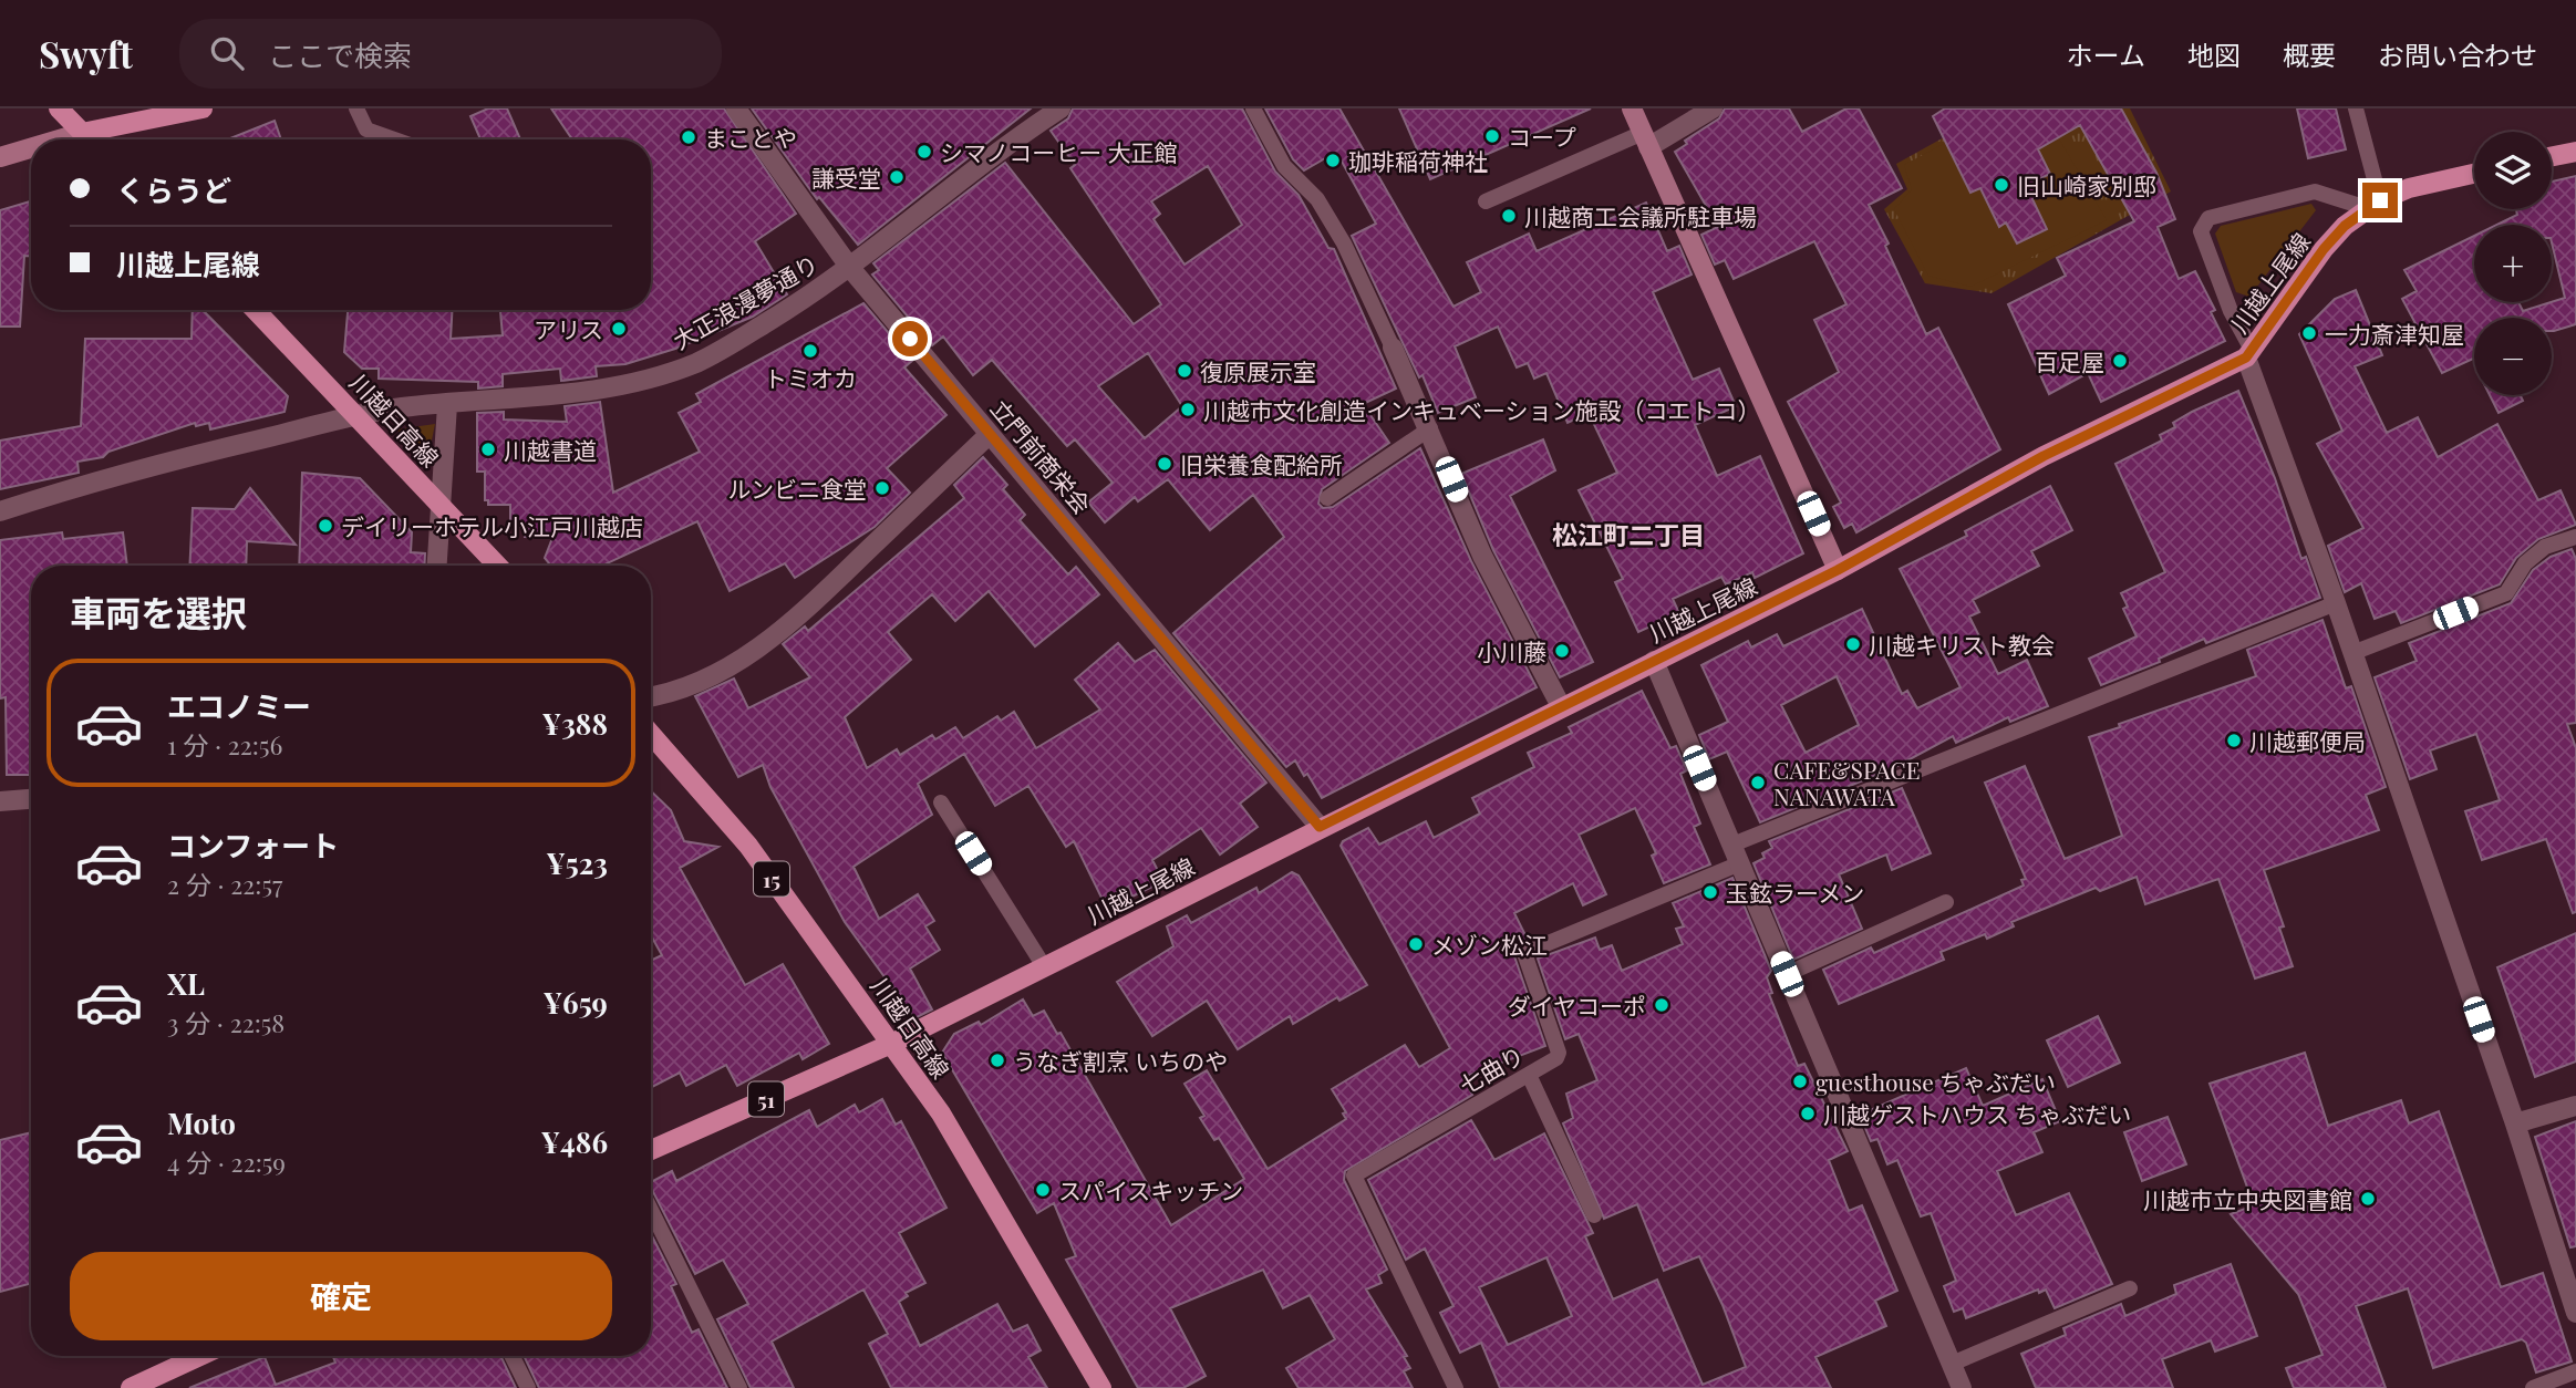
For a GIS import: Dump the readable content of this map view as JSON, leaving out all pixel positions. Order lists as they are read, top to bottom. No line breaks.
{"streets":{"main road":["川越上尾線","川越日高線","15","51"],"street":["大正浪漫夢通り","立門前商栄会"],"lane":["七曲り"]},"crossings":[["川越上尾線","川越日高線"],["川越上尾線","立門前商栄会"],["川越上尾線","51"],["大正浪漫夢通り","川越日高線"],["大正浪漫夢通り","立門前商栄会"],["川越日高線","51"]],"districts":["松江町二丁目"],"places":["コープ","まことや","シマノコーヒー 大正館","珈琲稲荷神社","謙受堂","旧山崎家別邸","川越商工会議所駐車場","アリス","一力斎津知屋","トミオカ","百足屋","復原展示室","川越市文化創造インキュベーション施設（コエトコ）","川越書道","旧栄養食配給所","ルンビニ食堂","デイリーホテル小江戸川越店","川越キリスト教会","小川藤","川越郵便局","CAFE&SPACE NANAWATA","玉鉉ラーメン","メゾン松江","ダイヤコーポ","うなぎ割烹 いちのや","guesthouse ちゃぶだい","川越ゲストハウス ちゃぶだい","スパイスキッチン","川越市立中央図書館"],"page":{"header":"Swyft","search":"ここで検索","nav":["ホーム","地図","概要","お問い合わせ"],"map_buttons":["+","−"],"banner":["くらうど","川越上尾線"],"heading":"車両を選択","list":[{"name":"エコノミー","note":"1 分 · 22:56","value":"¥388"},{"name":"コンフォート","note":"2 分 · 22:57","value":"¥523"},{"name":"XL","note":"3 分 · 22:58","value":"¥659"},{"name":"Moto","note":"4 分 · 22:59","value":"¥486"}],"buttons":"確定"}}
